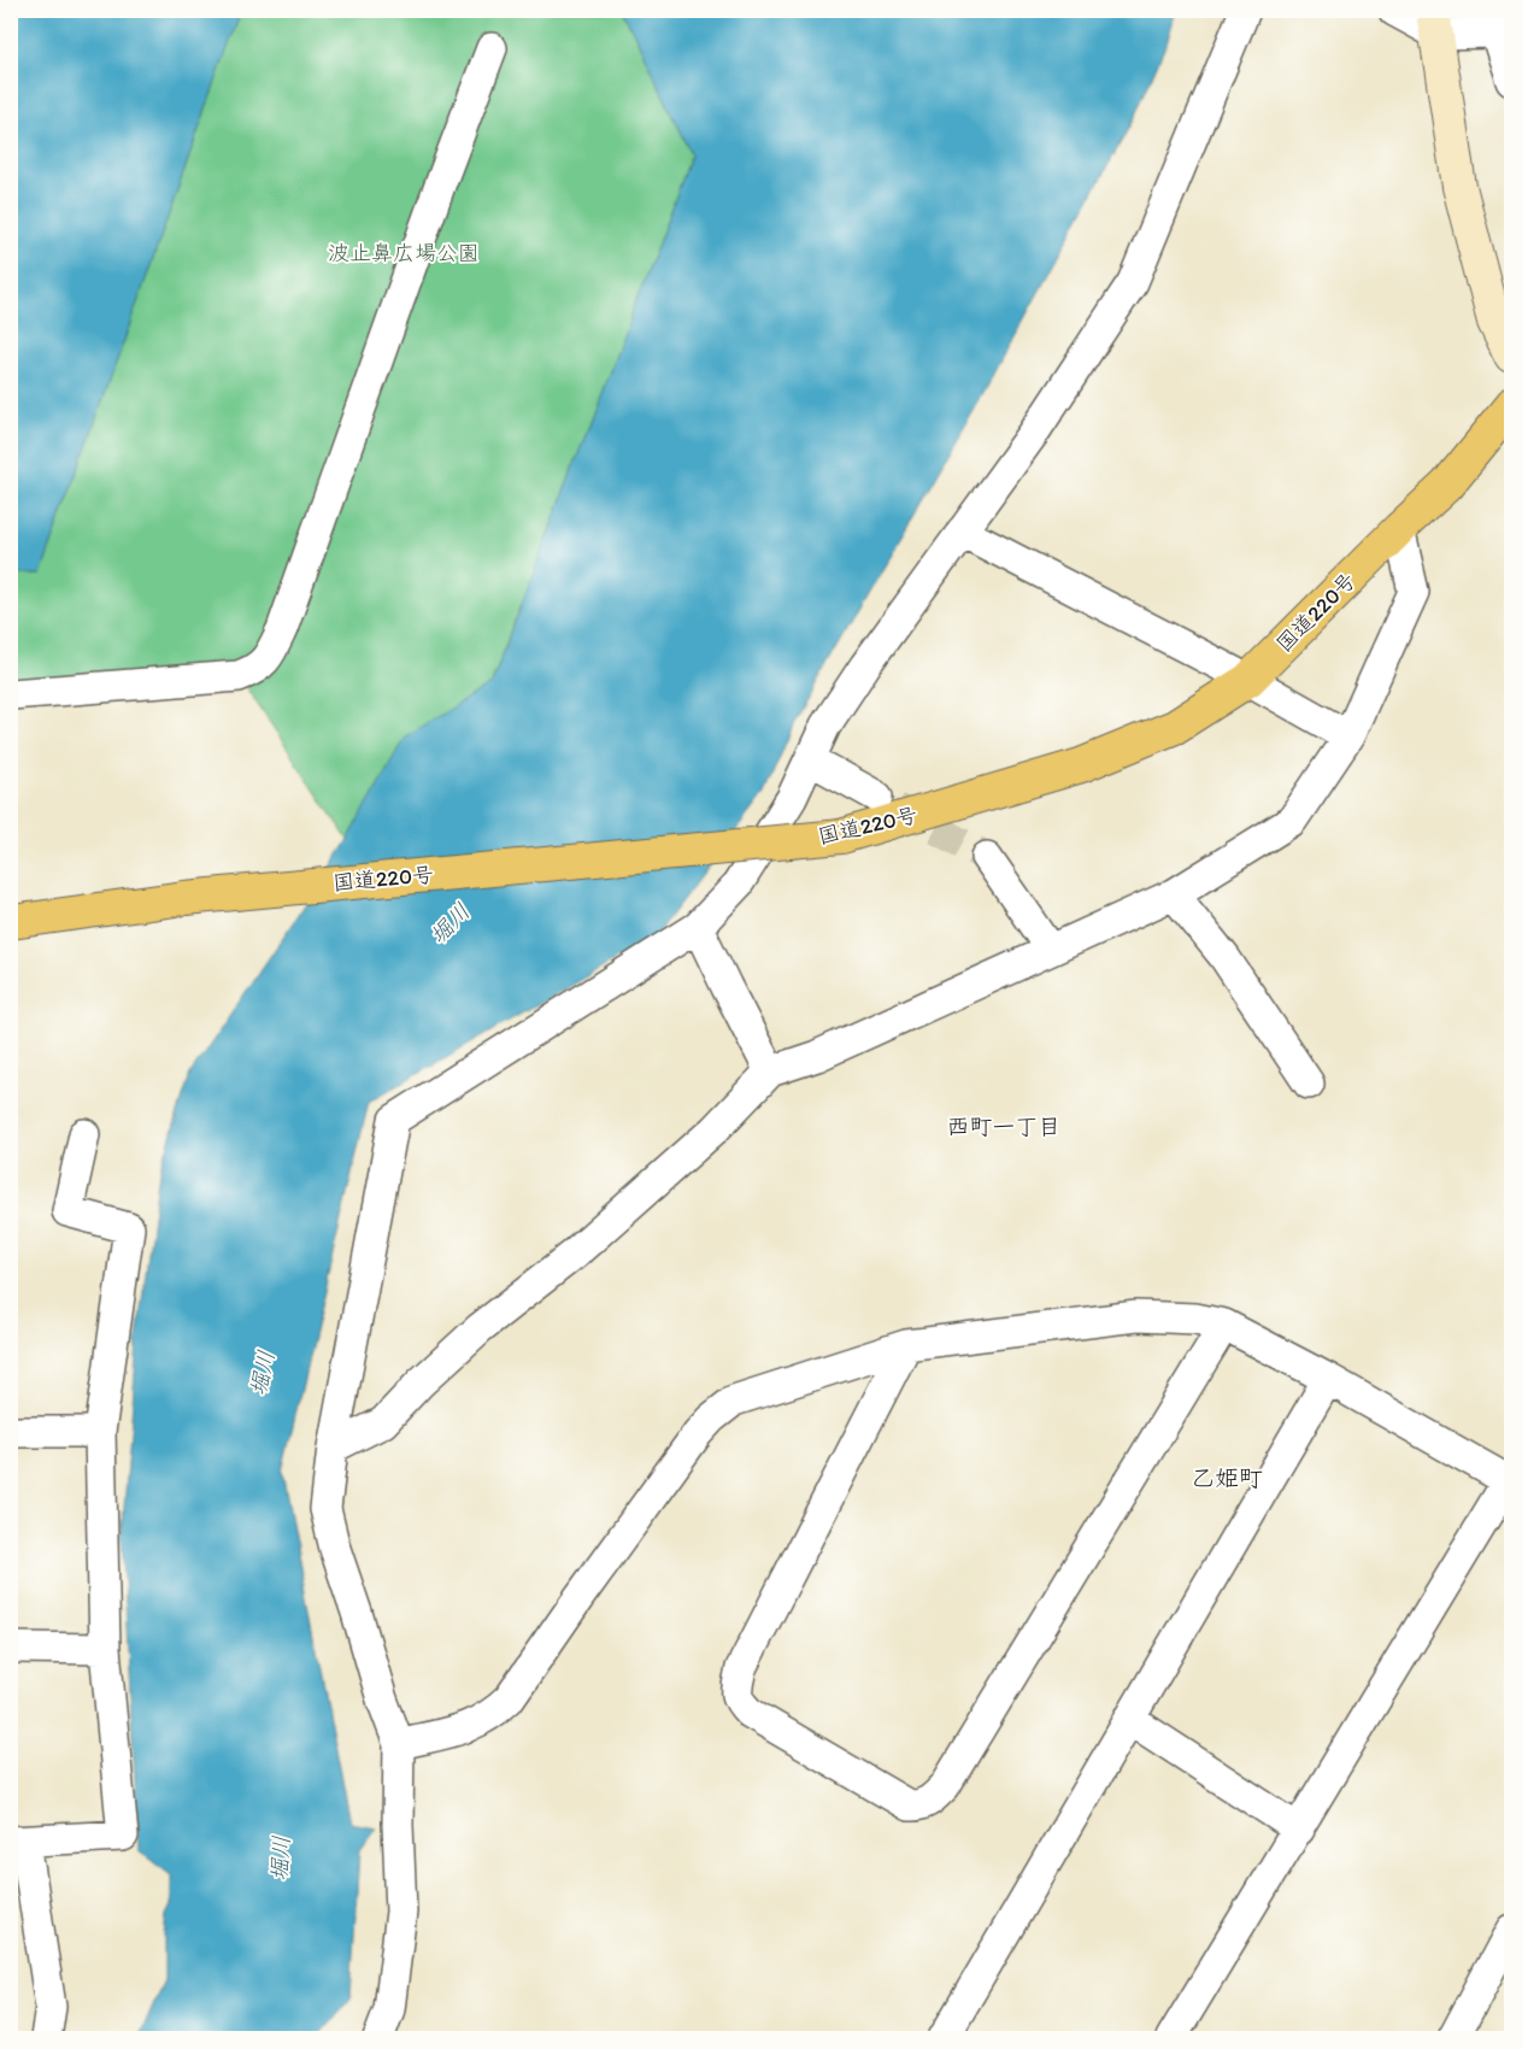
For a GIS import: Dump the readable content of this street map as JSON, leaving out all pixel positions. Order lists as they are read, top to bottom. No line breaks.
{"streets":{"highway":["国道220号"]},"districts":["西町一丁目","乙姫町"],"water":["堀川"],"parks":["波止鼻広場公園"]}
